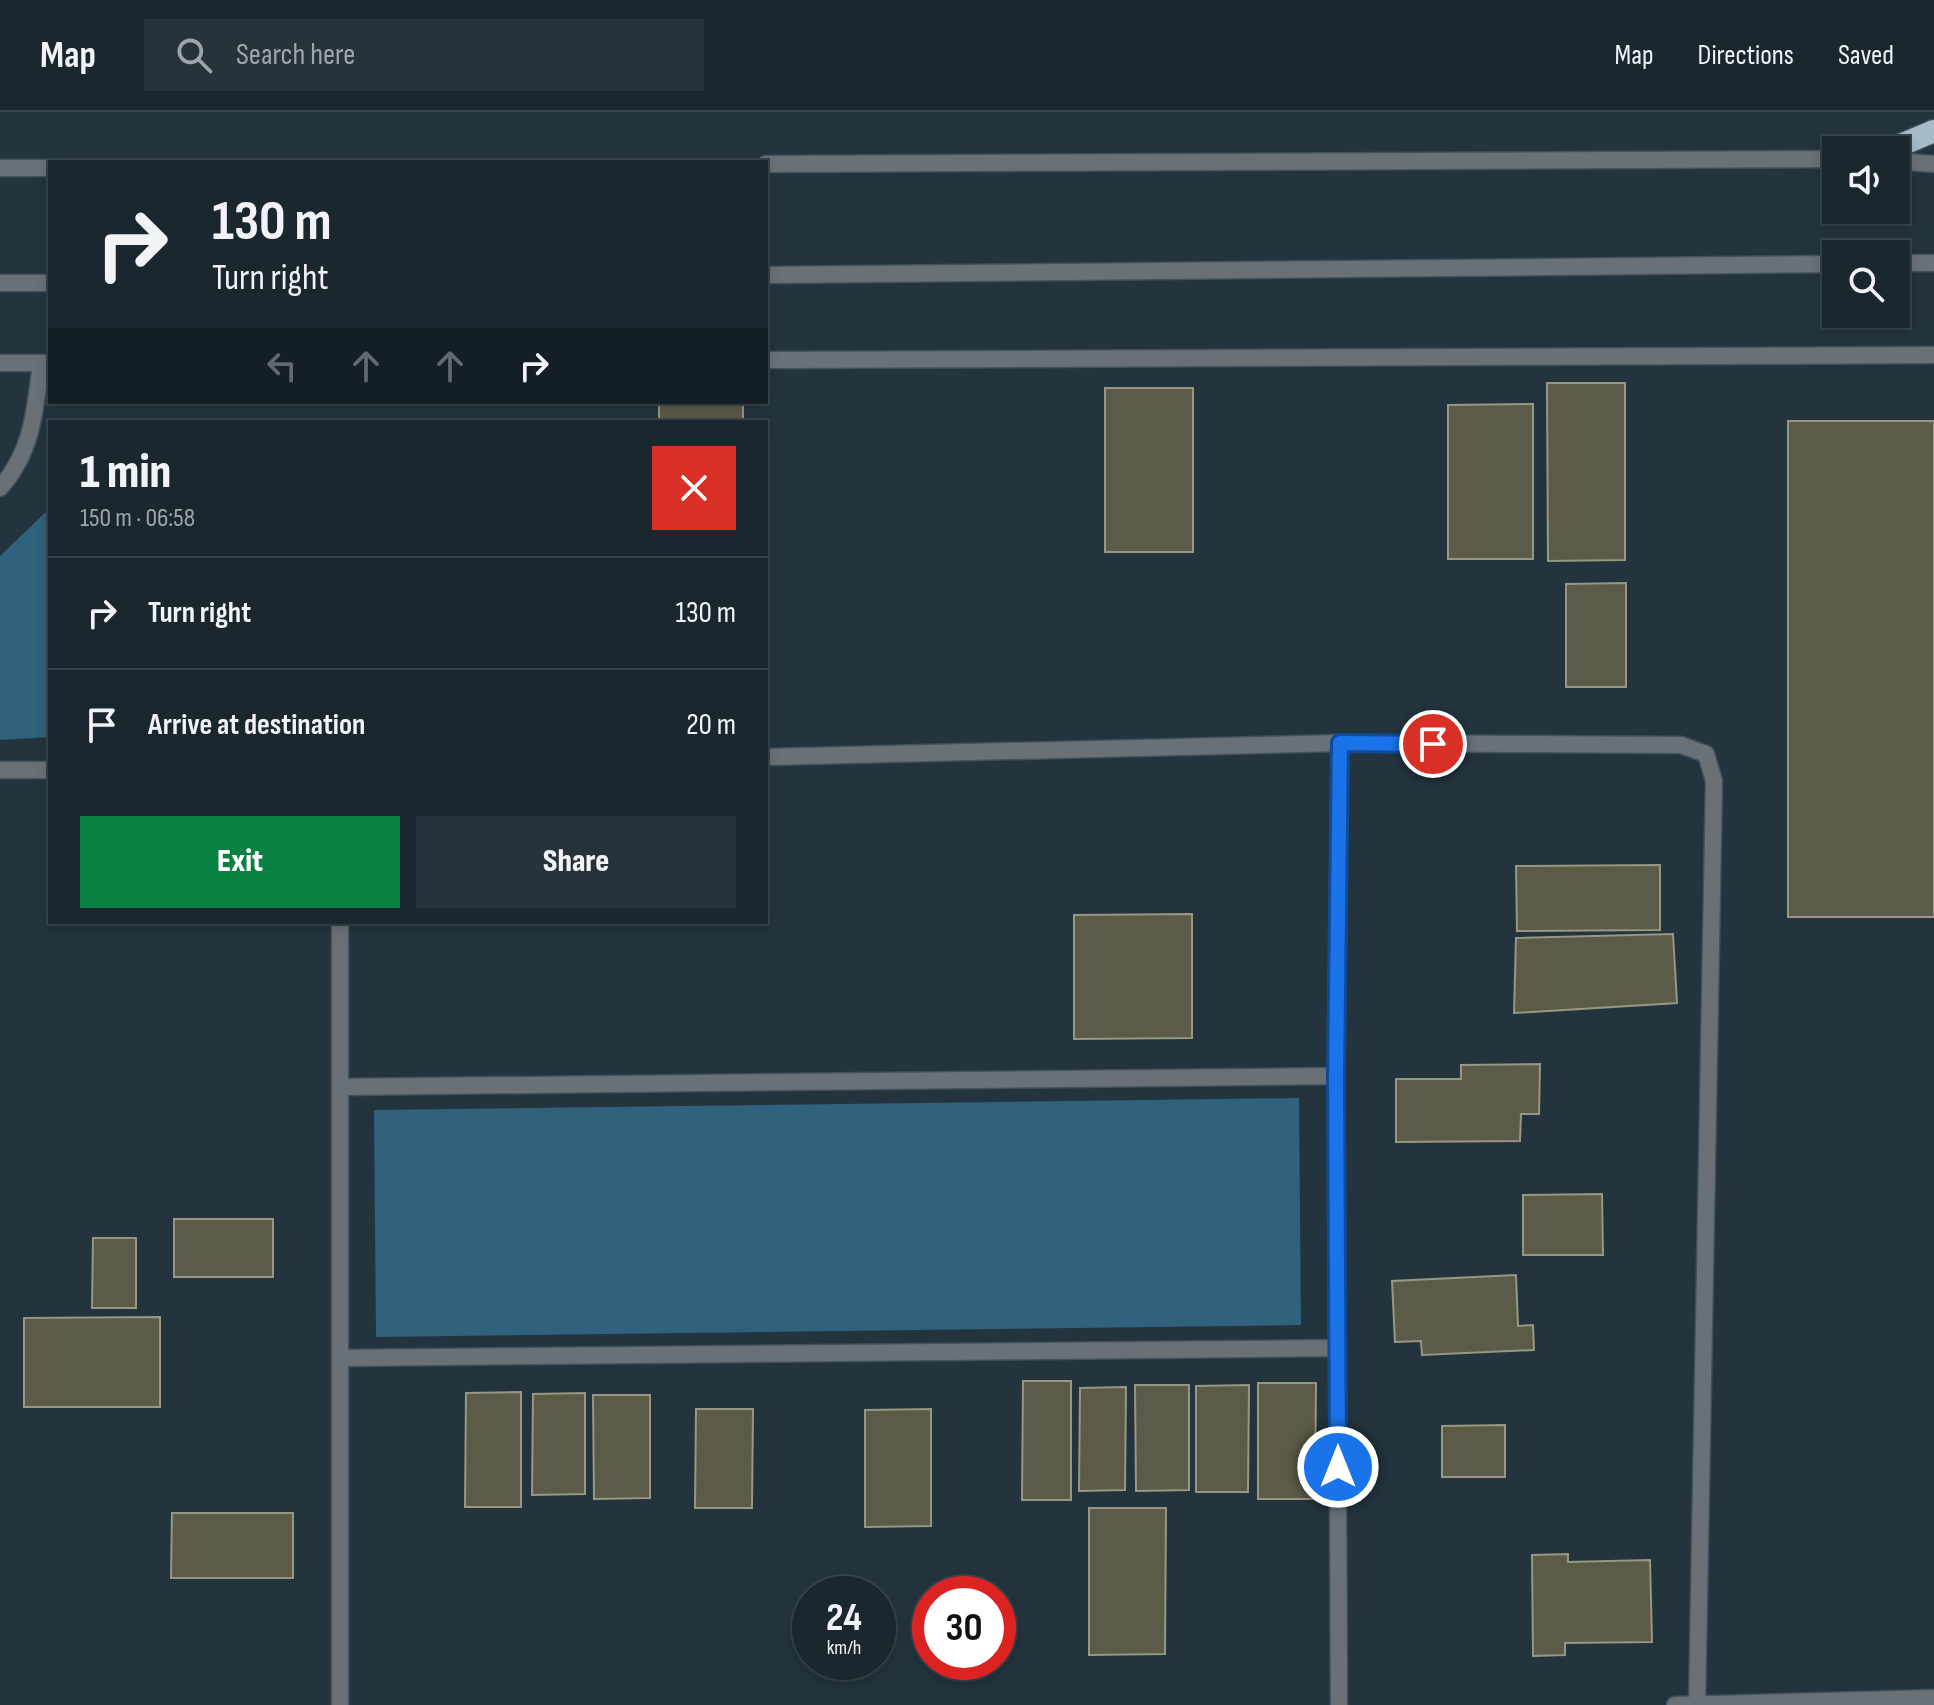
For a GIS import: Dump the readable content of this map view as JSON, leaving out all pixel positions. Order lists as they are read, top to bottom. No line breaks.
{"page":{"header":"Map","search":"Search here","nav":["Map","Directions","Saved"],"turn":["130 m","Turn right"],"heading":["1 min","150 m · 06:58"],"list":[{"name":"Turn right","value":"130 m"},{"name":"Arrive at destination","value":"20 m"}],"buttons":["Exit","Share"],"speed":"24 km/h","limit":"30"}}
